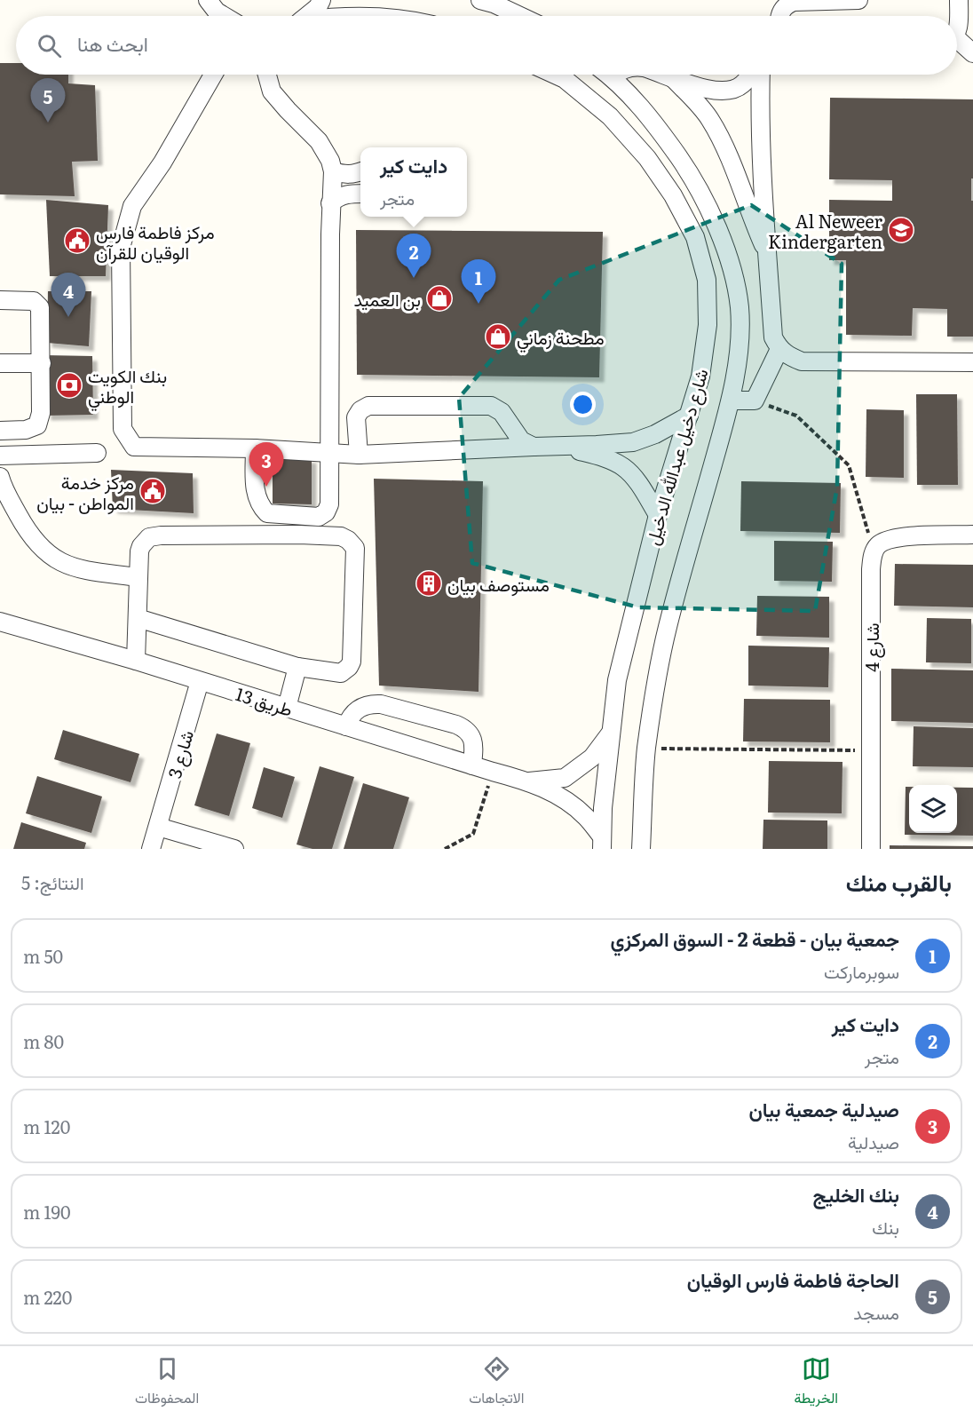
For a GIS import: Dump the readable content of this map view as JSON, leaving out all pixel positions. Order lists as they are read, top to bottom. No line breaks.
{"streets":{"street":["شارع دخيل عبدالله الدخيل","شارع 4","طريق 13","شارع 3"]},"crossings":[["شارع دخيل عبدالله الدخيل","طريق 13"],["طريق 13","شارع 3"]],"places":{"school or university":["Al Neweer Kindergarten"],"public building":["مركز فاطمة فارس الوقيان للقرآن","مركز خدمة المواطن - بيان"],"shop":["بن العميد","مطحنة زماني"],"bank":["بنك الكويت الوطني"],"building":["مستوصف بيان"]},"page":{"search":"ابحث هنا","pins":["5","2","1","4","3"],"popup":["دايت كير","متجر"],"heading":["بالقرب منك","النتائج: 5"],"list":[{"mark":"1","name":"جمعية بيان - قطعة 2 - السوق المركزي","note":"سوبرماركت","value":"50 m"},{"mark":"2","name":"دايت كير","note":"متجر","value":"80 m"},{"mark":"3","name":"صيدلية جمعية بيان","note":"صيدلية","value":"120 m"},{"mark":"4","name":"بنك الخليج","note":"بنك","value":"190 m"},{"mark":"5","name":"الحاجة فاطمة فارس الوقيان","note":"مسجد","value":"220 m"}],"nav":["الخريطة","الاتجاهات","المحفوظات"]}}
